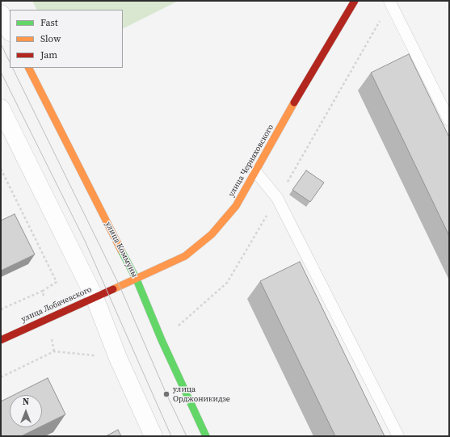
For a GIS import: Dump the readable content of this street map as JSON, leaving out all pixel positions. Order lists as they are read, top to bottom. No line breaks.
{"streets":{"street":["улица Черняховского","улица Коммуны","улица Лобачевского"]},"crossings":[["улица Черняховского","улица Коммуны"],["улица Черняховского","улица Лобачевского"]],"places":["улица Орджоникидзе"],"legend":["Fast","Slow","Jam"],"north":"top"}
